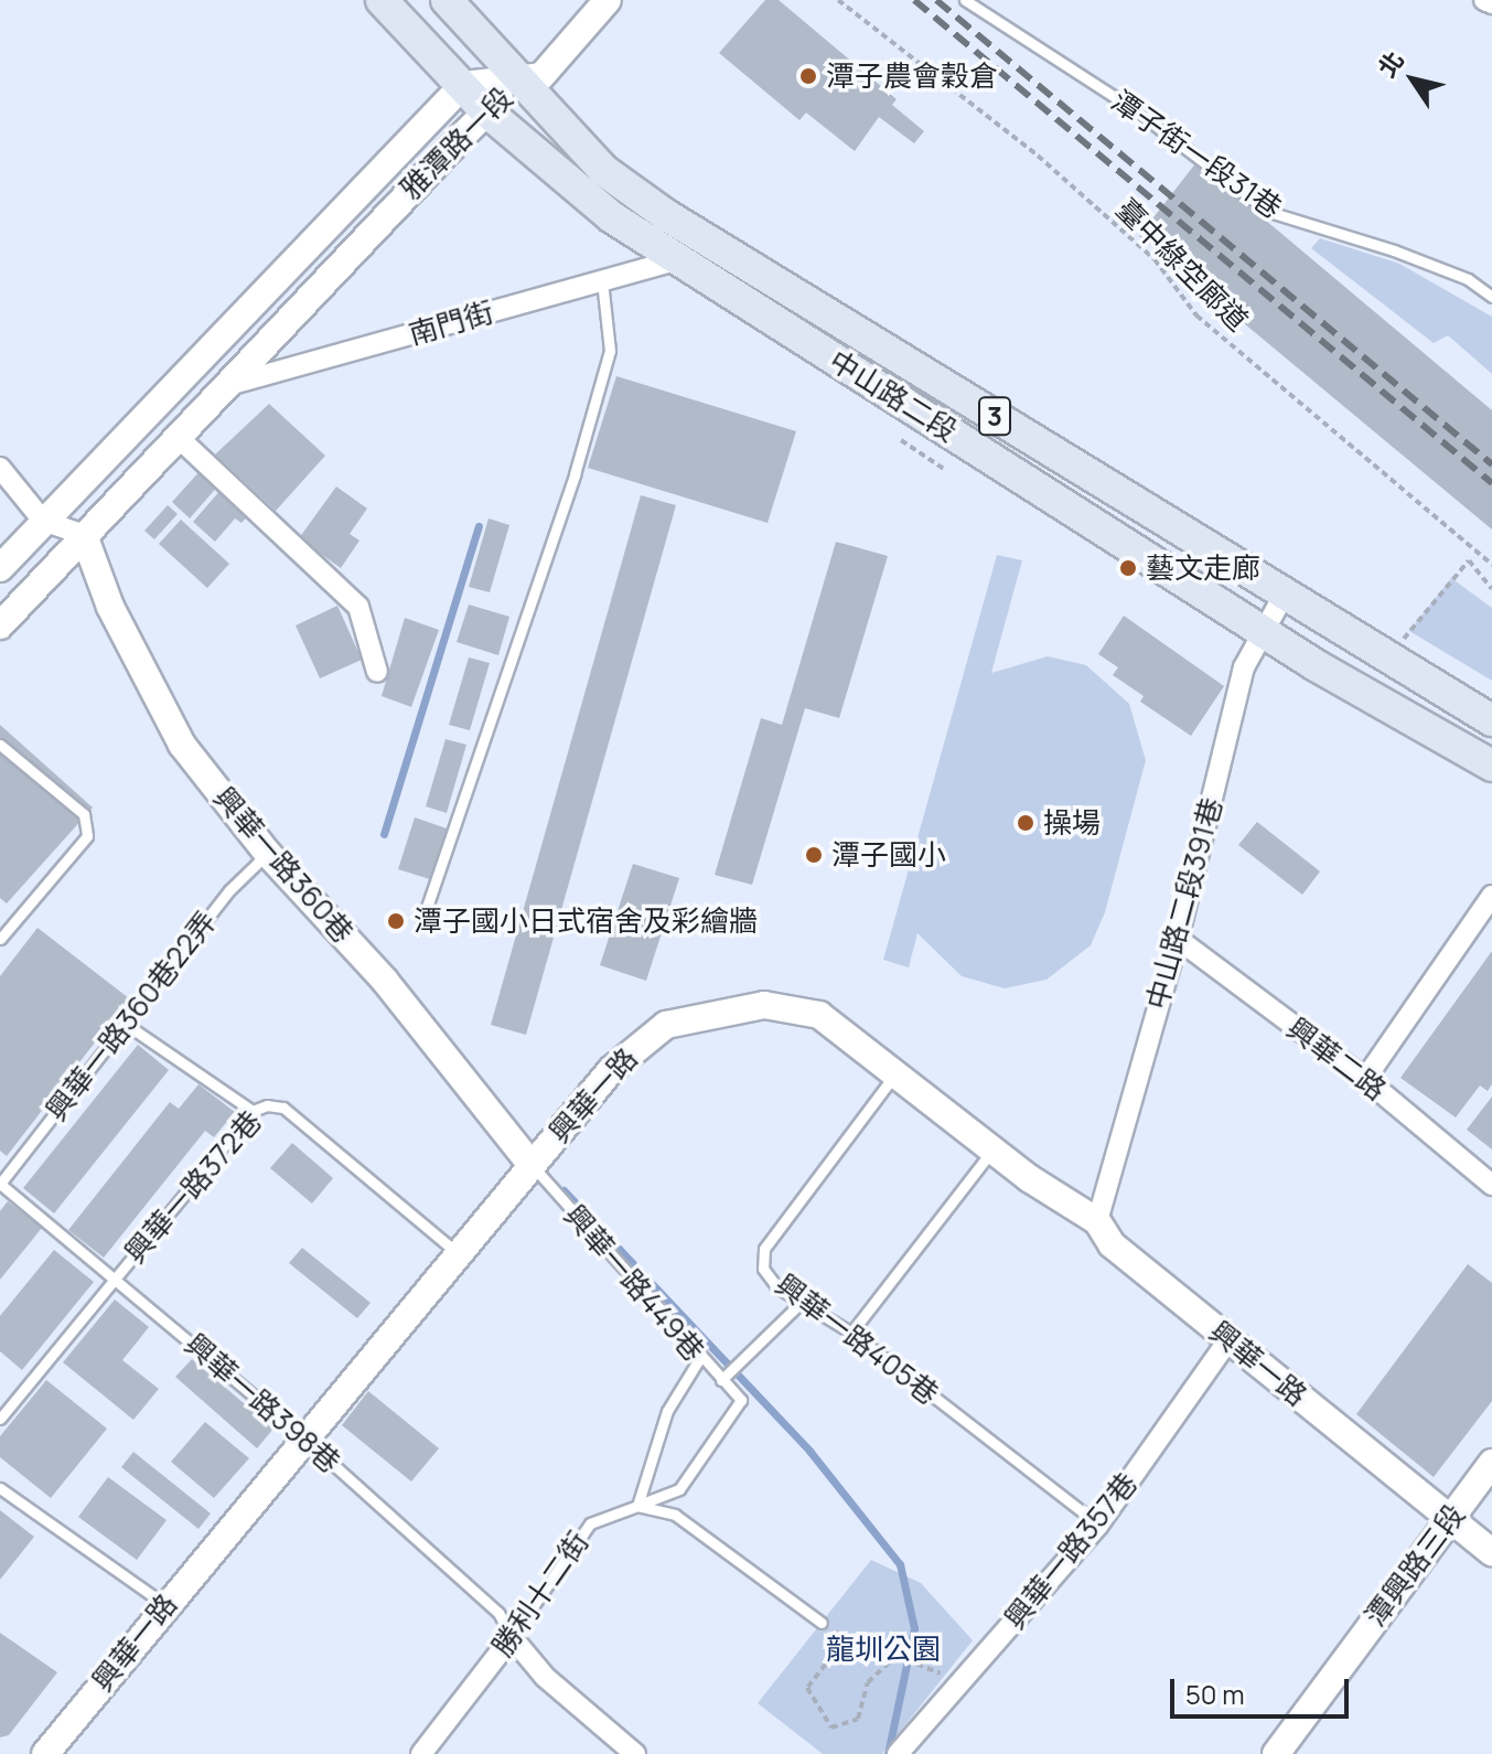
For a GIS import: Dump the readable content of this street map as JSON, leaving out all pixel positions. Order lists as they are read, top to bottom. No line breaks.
{"streets":{"main road":["中山路二段","3"],"street":["雅潭路一段","南門街","興華一路360巷","中山路二段391巷","興華二路","興華一路","興華一路357巷","潭興路三段","勝利十二街"],"lane":["潭子街一段31巷","興華一路360巷22弄","興華一路372巷","興華一路449巷","興華一路405巷","興華一路398巷"],"path":["臺中綠空廊道"]},"crossings":[["雅潭路一段","南門街"],["雅潭路一段","中山路二段"],["雅潭路一段","興華一路360巷"],["南門街","中山路二段"],["中山路二段","中山路二段391巷"],["興華一路360巷","興華一路360巷22弄"],["興華一路360巷","興華一路"],["興華一路360巷","興華一路449巷"],["中山路二段391巷","興華二路"],["中山路二段391巷","興華一路"],["興華一路360巷22弄","興華一路398巷"],["興華一路","興華一路372巷"],["興華一路","興華一路449巷"],["興華一路","興華一路405巷"],["興華一路","興華一路398巷"],["興華一路","興華一路357巷"],["興華一路","潭興路三段"],["興華一路372巷","興華一路398巷"],["興華一路449巷","勝利十二街"],["興華一路405巷","興華一路357巷"],["興華一路398巷","勝利十二街"]],"parks":["龍圳公園"],"places":["潭子農會穀倉","藝文走廊","操場","潭子國小","潭子國小日式宿舍及彩繪牆"],"scale_bar":"50 m","north":"top left"}
